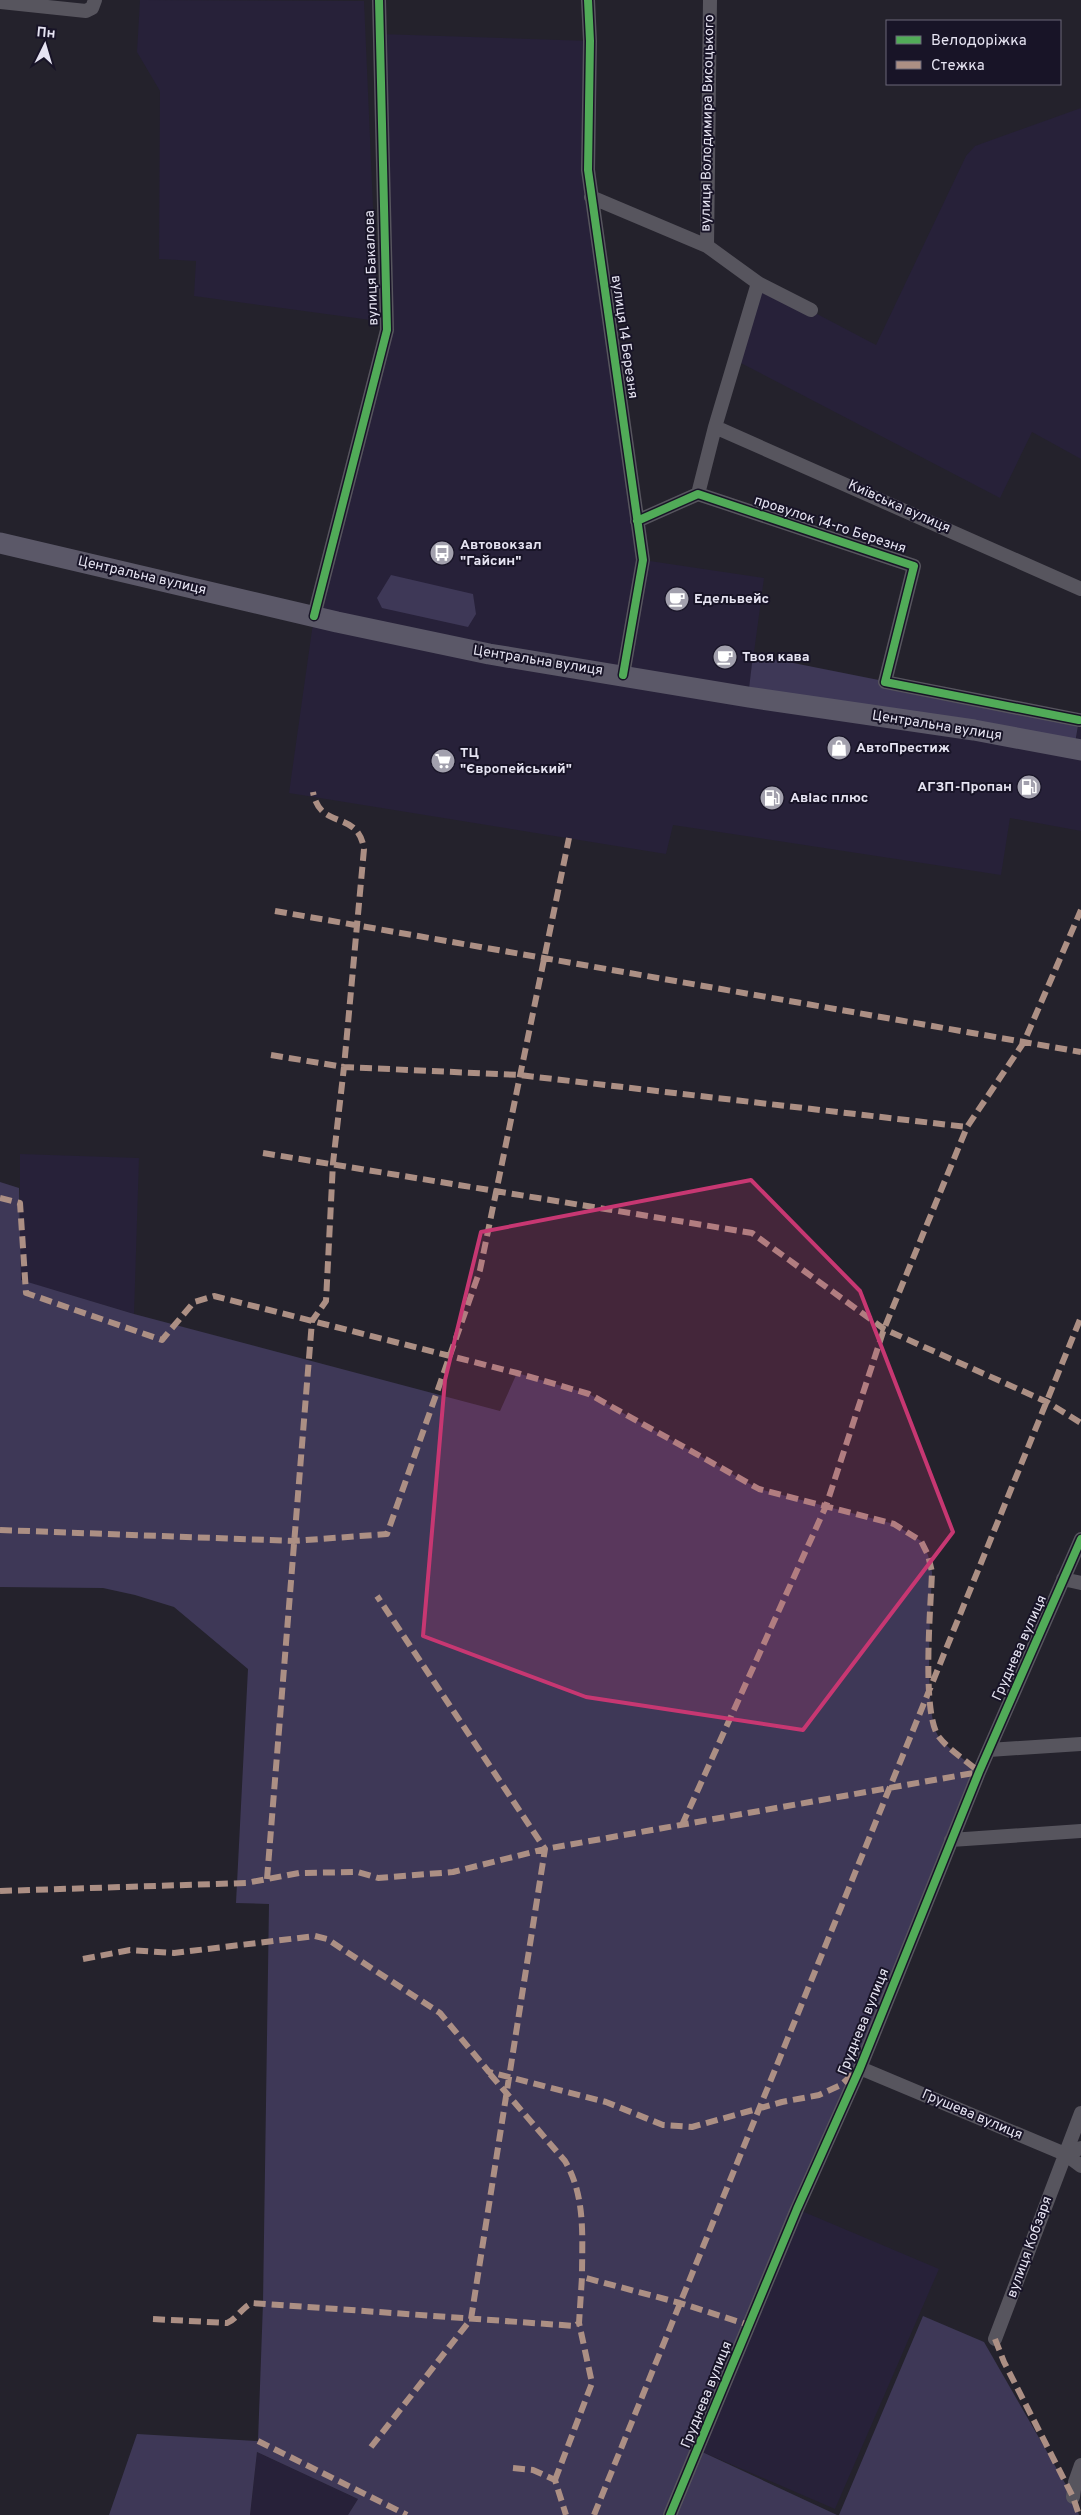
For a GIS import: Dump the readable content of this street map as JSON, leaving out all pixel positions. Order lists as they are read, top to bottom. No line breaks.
{"streets":{"highway":["Центральна вулиця"],"street":["вулиця Володимира Висоцького","вулиця Бакалова","вулиця 14 Березня","Київська вулиця","провулок 14-го Березня","Груднева вулиця","Грушева вулиця","вулиця Кобзаря"]},"crossings":[["вулиця Бакалова","Центральна вулиця"],["вулиця 14 Березня","Центральна вулиця"],["Груднева вулиця","Грушева вулиця"],["Грушева вулиця","вулиця Кобзаря"]],"places":{"bus stop":["Автовокзал \"Гайсин\""],"cafe":["Едельвейс","Твоя кава"],"shop":["АвтоПрестиж"],"supermarket":["ТЦ \"Європейський\""],"fuel station":["АГЗП-Пропан","Авіас плюс"]},"legend":["Велодоріжка","Стежка"],"north":"top"}
